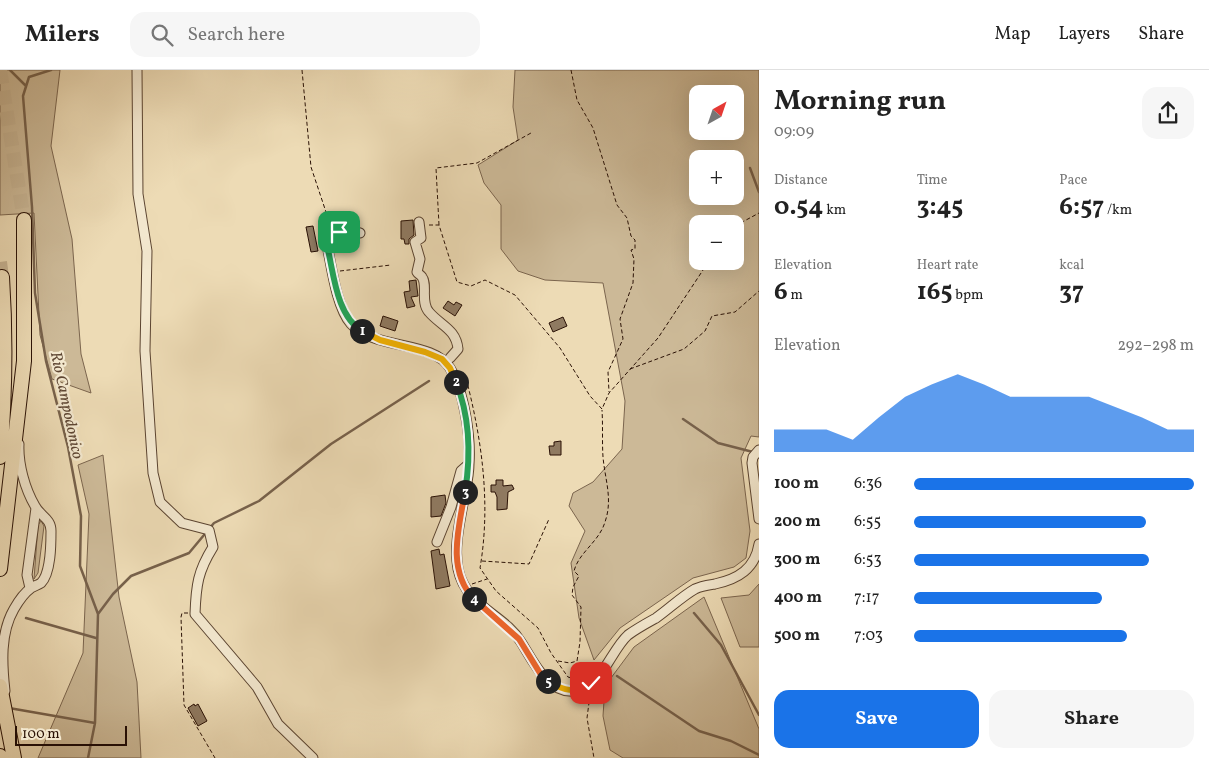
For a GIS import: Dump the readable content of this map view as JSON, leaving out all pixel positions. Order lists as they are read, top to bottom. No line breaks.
{"water":["Rio Campodonico"],"scale_bar":"100 m","north":"top right","page":{"header":"Milers","search":"Search here","nav":["Map","Layers","Share"],"heading":["Morning run","09:09"],"map_buttons":["+","−"],"stats":[["Distance","0.54 km"],["Time","3:45"],["Pace","6:57 /km"],["Elevation","6 m"],["Heart rate","165 bpm"],["kcal","37"]],"pins":["1","2","3","4","5"],"chart":["Elevation","292–298 m"],"list":[{"name":"100 m","note":"6:36"},{"name":"200 m","note":"6:55"},{"name":"300 m","note":"6:53"},{"name":"400 m","note":"7:17"},{"name":"500 m","note":"7:03"}],"buttons":["Save","Share"],"scale":"100 m"}}
